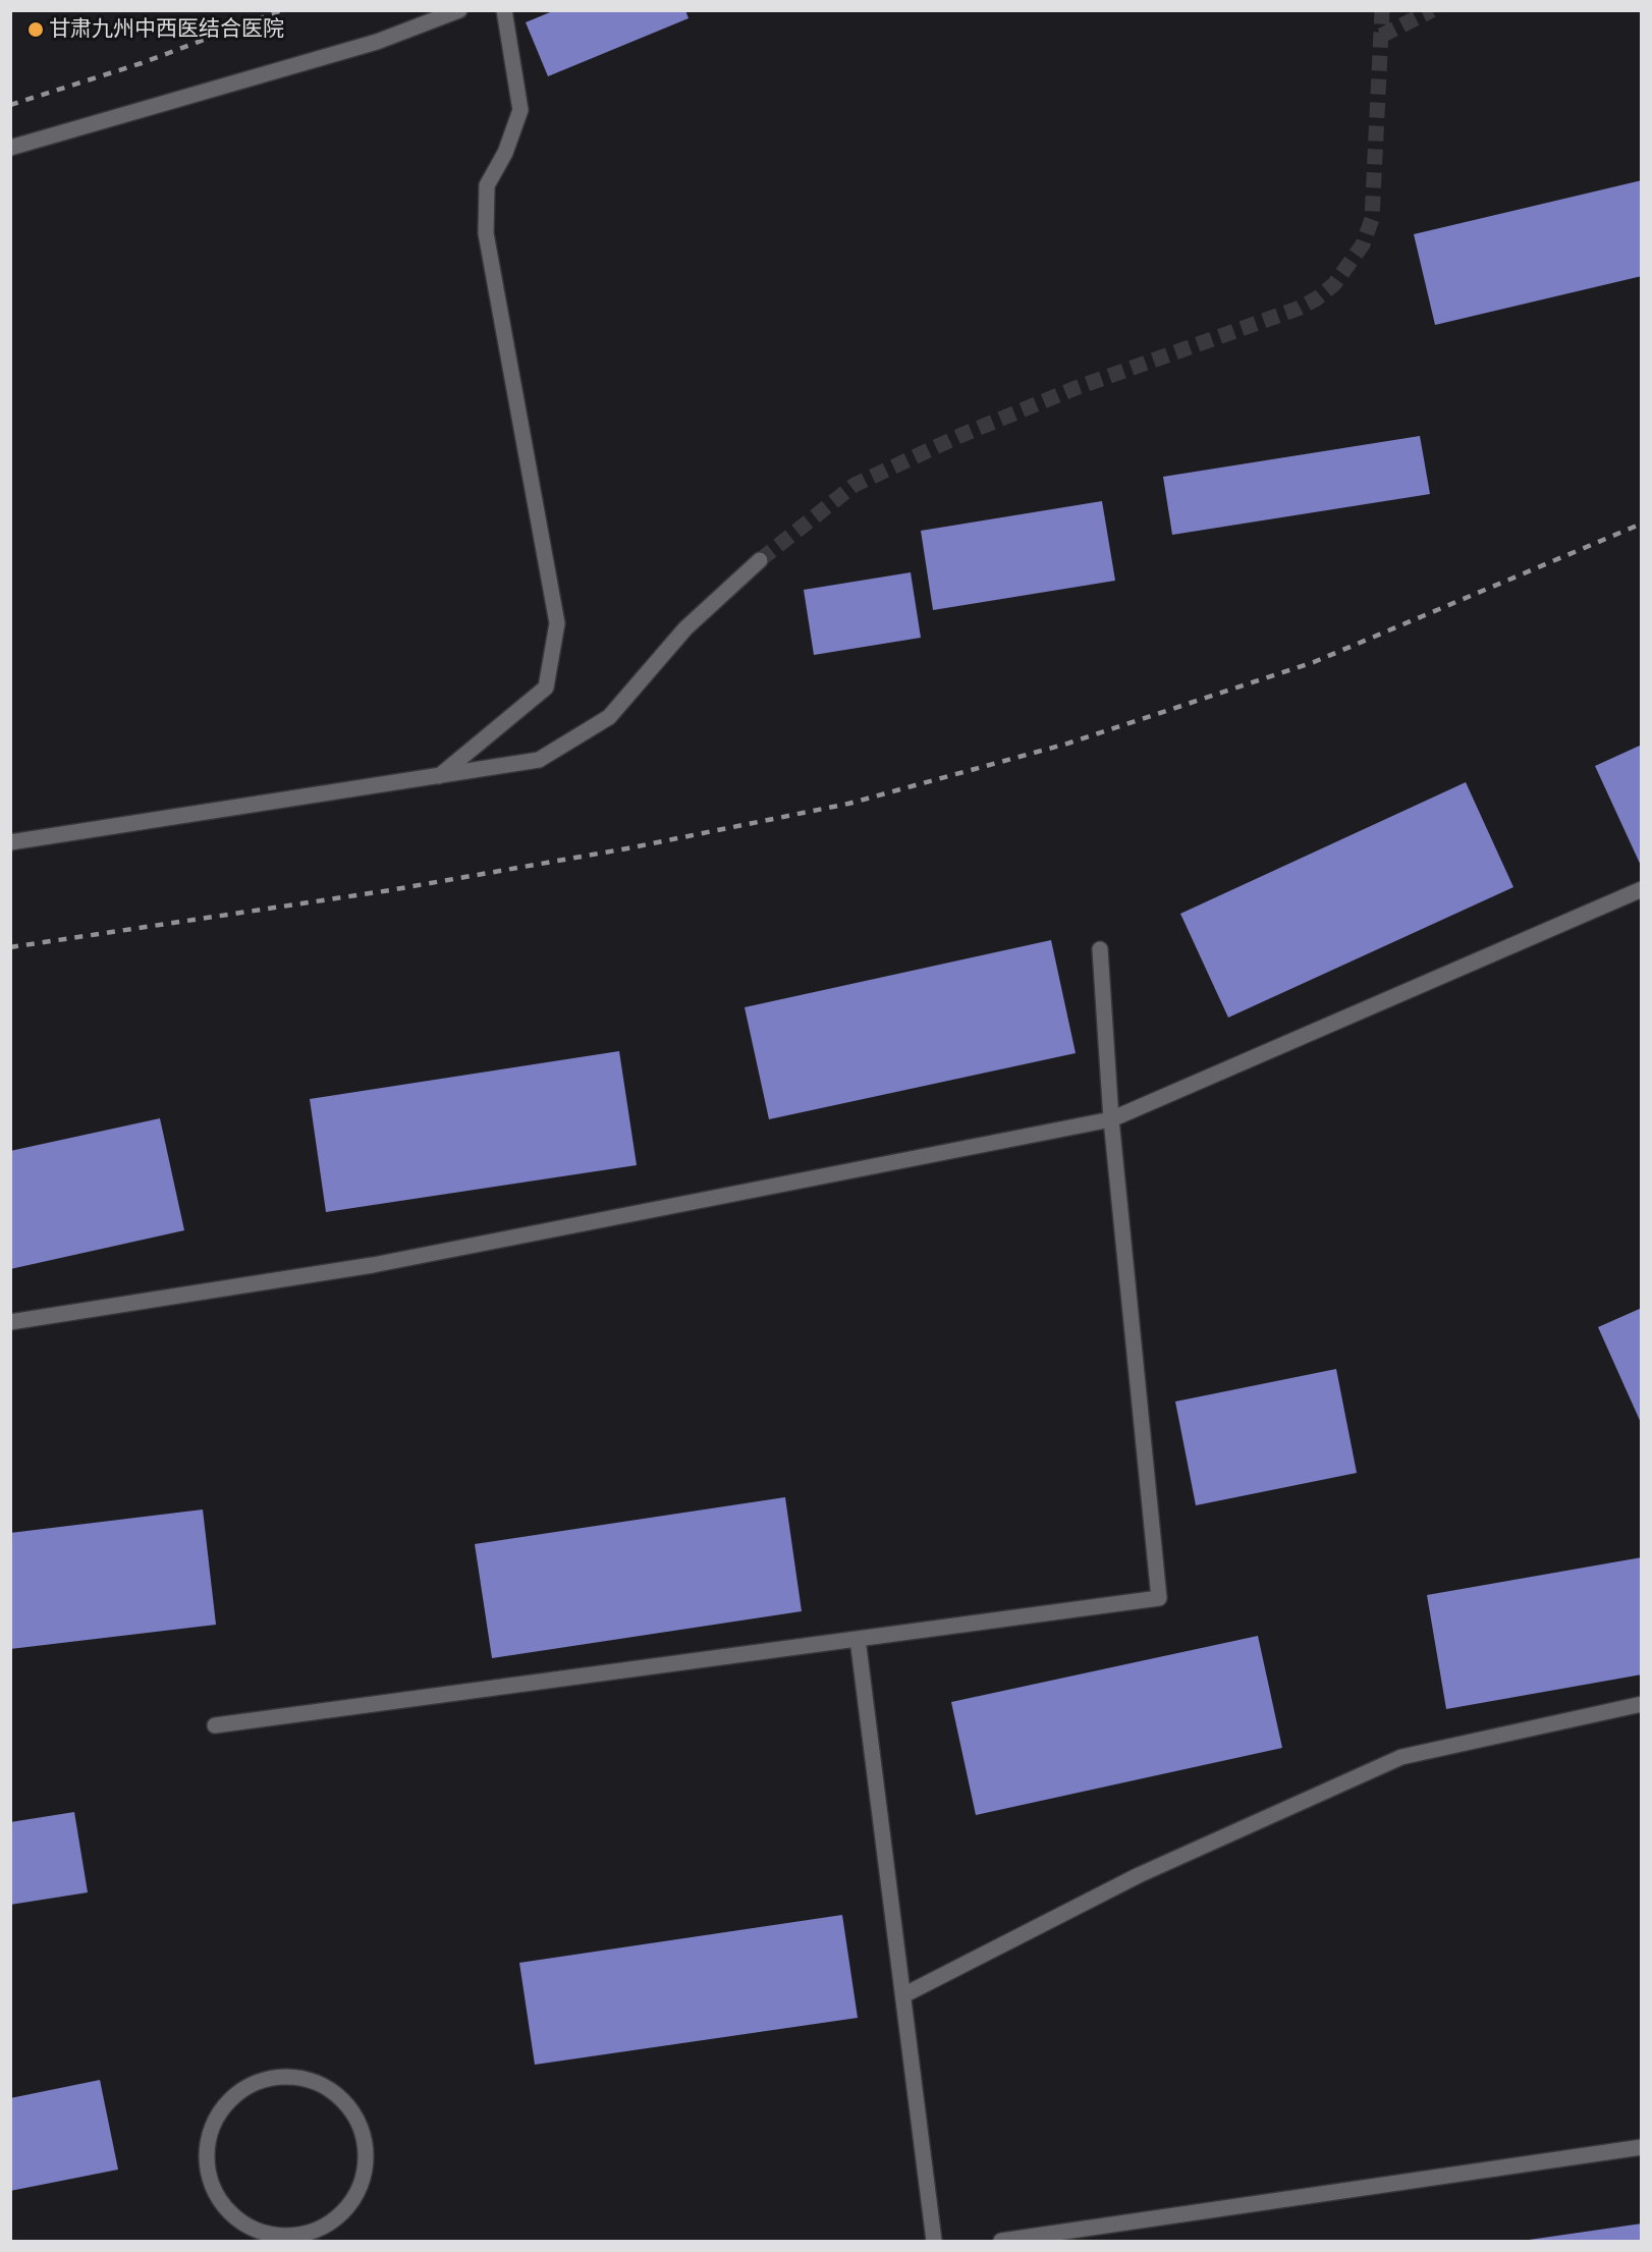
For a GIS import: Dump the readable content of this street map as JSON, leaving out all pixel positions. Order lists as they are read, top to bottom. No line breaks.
{"places":["甘肃九州中西医结合医院"]}
